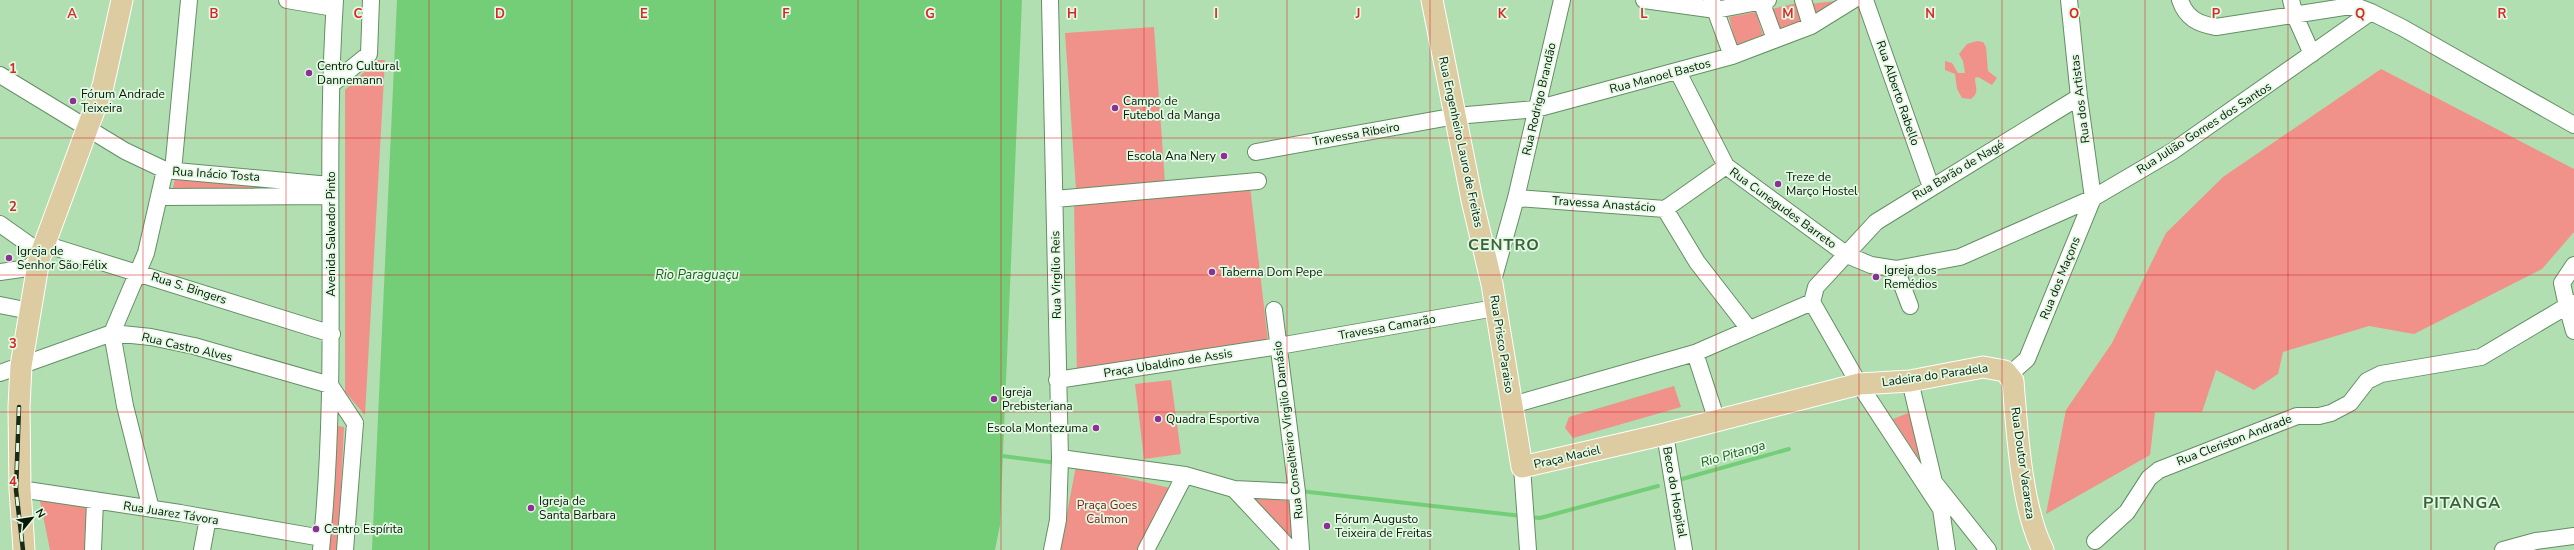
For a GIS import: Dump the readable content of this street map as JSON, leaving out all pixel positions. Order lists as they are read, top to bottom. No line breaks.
{"streets":{"main road":["Rua Engenheiro Lauro de Freitas","Rua Prisco Paraiso","Ladeira do Paradela","Praça Maciel","Rua Doutor Vacareza"],"street":["Rua Manoel Bastos","Rua Alberto Rabello","Rua Rodrigo Brandão","Rua dos Artistas","Rua Julião Gomes dos Santos","Travessa Ribeiro","Rua Barão de Nagé","Rua Inácio Tosta","Travessa Anastácio","Rua Cunegudes Barreto","Avenida Salvador Pinto","Rua Virgílio Reis","Rua dos Maçons","Rua S. Bingers","Travessa Camarão","Rua Castro Alves","Praça Ubaldino de Assis","Rua Conselheiro Virgilio Damásio","Rua Cleriston Andrade","Beco do Hospital","Rua Juarez Távora"]},"crossings":[["Rua Manoel Bastos","Rua Rodrigo Brandão"],["Rua Manoel Bastos","Travessa Ribeiro"],["Rua Manoel Bastos","Rua Engenheiro Lauro de Freitas"],["Rua Manoel Bastos","Rua Cunegudes Barreto"],["Rua Alberto Rabello","Rua Barão de Nagé"],["Rua Rodrigo Brandão","Rua Engenheiro Lauro de Freitas"],["Rua Rodrigo Brandão","Travessa Anastácio"],["Rua Rodrigo Brandão","Rua Prisco Paraiso"],["Rua dos Artistas","Rua Julião Gomes dos Santos"],["Rua dos Artistas","Rua Barão de Nagé"],["Rua dos Artistas","Rua dos Maçons"],["Rua Julião Gomes dos Santos","Rua Cunegudes Barreto"],["Rua Julião Gomes dos Santos","Rua dos Maçons"],["Travessa Ribeiro","Rua Engenheiro Lauro de Freitas"],["Rua Engenheiro Lauro de Freitas","Rua Prisco Paraiso"],["Rua Barão de Nagé","Rua Cunegudes Barreto"],["Rua Inácio Tosta","Avenida Salvador Pinto"],["Travessa Anastácio","Rua Cunegudes Barreto"],["Avenida Salvador Pinto","Rua S. Bingers"],["Avenida Salvador Pinto","Rua Castro Alves"],["Avenida Salvador Pinto","Rua Juarez Távora"],["Rua Virgílio Reis","Praça Ubaldino de Assis"],["Rua dos Maçons","Ladeira do Paradela"],["Rua dos Maçons","Rua Doutor Vacareza"],["Travessa Camarão","Rua Prisco Paraiso"],["Travessa Camarão","Praça Ubaldino de Assis"],["Travessa Camarão","Rua Conselheiro Virgilio Damásio"],["Rua Prisco Paraiso","Praça Maciel"],["Praça Ubaldino de Assis","Rua Conselheiro Virgilio Damásio"],["Ladeira do Paradela","Praça Maciel"],["Ladeira do Paradela","Rua Doutor Vacareza"],["Praça Maciel","Beco do Hospital"]],"districts":["CENTRO","PITANGA"],"water":["Rio Paraguaçu","Rio Pitanga"],"parks":["Praça Goes Calmon"],"places":["Centro Cultural Dannemann","Fórum Andrade Teixeira","Campo de Futebol da Manga","Escola Ana Nery","Treze de Março Hostel","Igreja de Senhor São Félix","Taberna Dom Pepe","Igreja dos Remédios","Igreja Prebisteriana","Quadra Esportiva","Escola Montezuma","Igreja de Santa Barbara","Fórum Augusto Teixeira de Freitas","Centro Espírita"],"north":"top right","grid":{"columns":["A","B","C","D","E","F","G","H","I","J","K","L","M","N","O","P","Q","R"],"rows":["1","2","3","4"]}}
